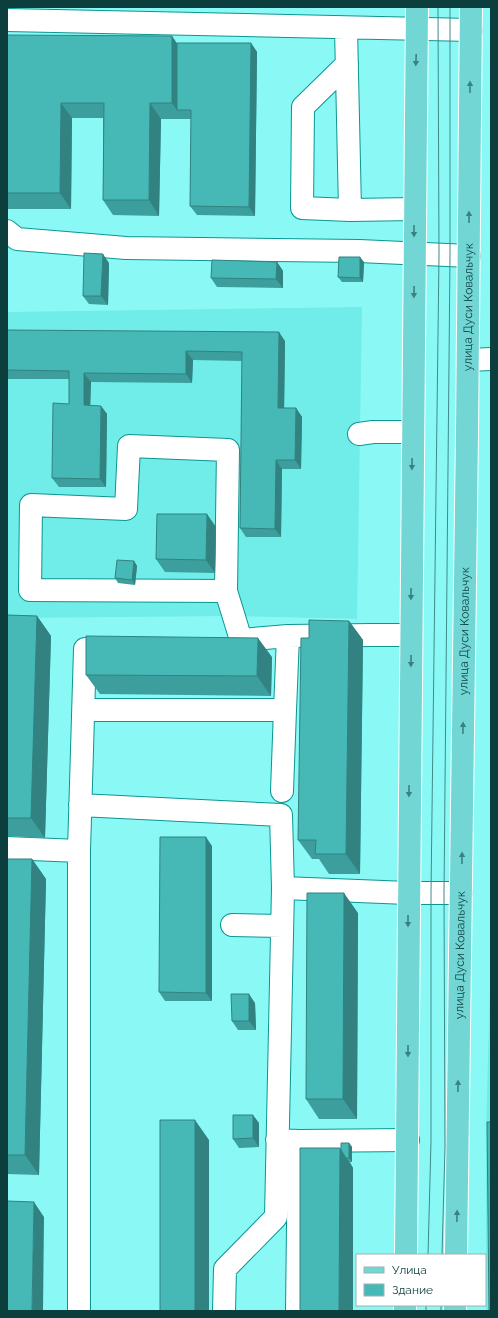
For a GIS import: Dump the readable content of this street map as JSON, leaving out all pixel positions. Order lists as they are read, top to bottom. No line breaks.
{"streets":{"main road":["улица Дуси Ковальчук"]},"legend":["Улица","Здание"]}
